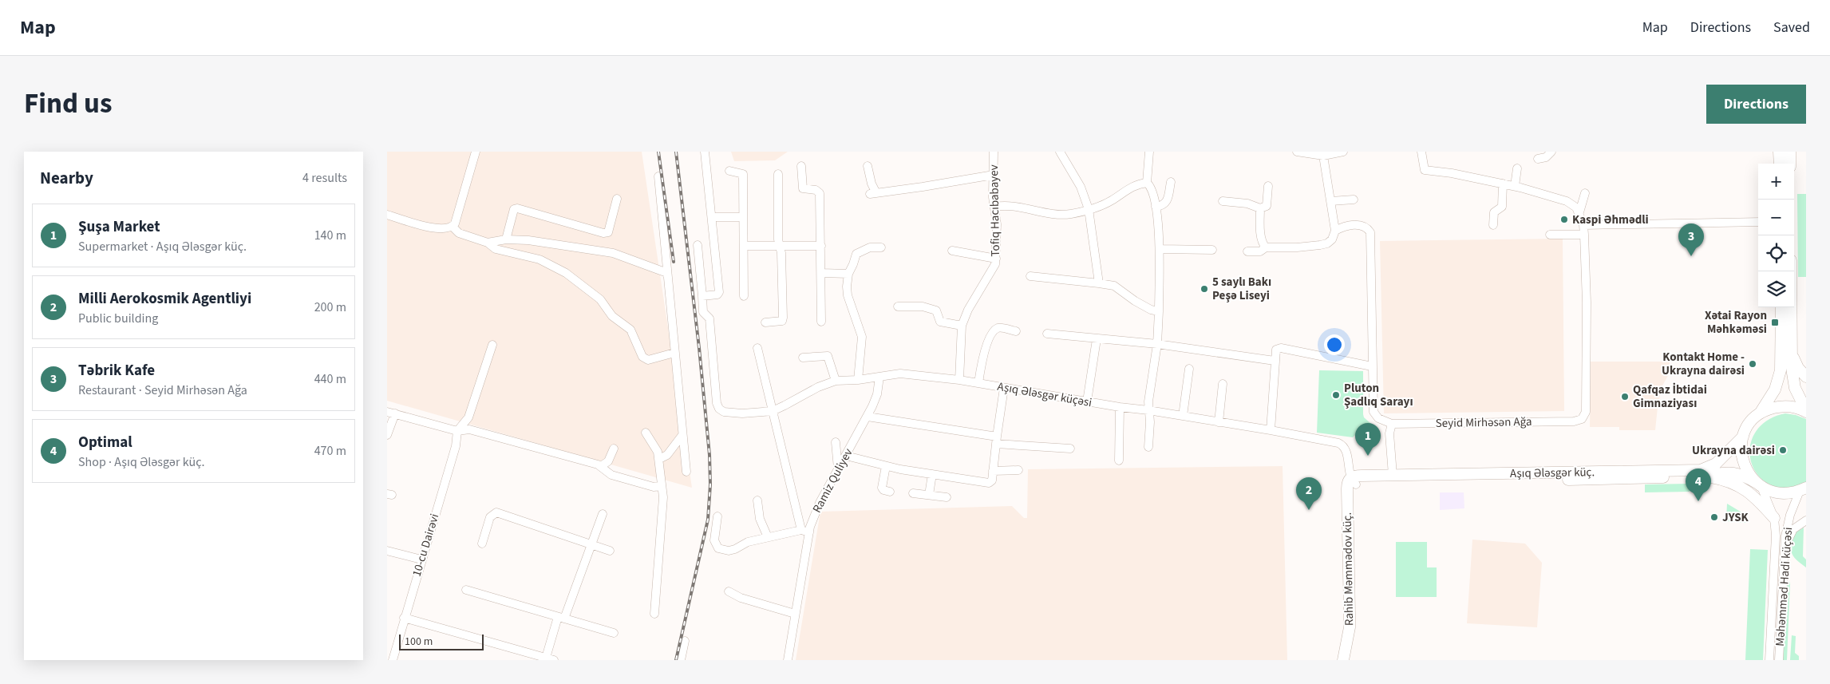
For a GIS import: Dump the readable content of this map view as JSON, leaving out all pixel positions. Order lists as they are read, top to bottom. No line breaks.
{"streets":{"main road":["Aşıq Ələsgər küç.","Rahib Məmmədov küç."],"street":["Tofiq Hacıbabayev","Aşıq Ələsgər küçəsi","Seyid Mirhəsən Ağa","Ramiz Quliyev","10-cu Dairəvi","Məhəmməd Hadi küçəsi"]},"crossings":[["Tofiq Hacıbabayev","Aşıq Ələsgər küçəsi"],["Aşıq Ələsgər küçəsi","Aşıq Ələsgər küç."],["Aşıq Ələsgər küçəsi","Ramiz Quliyev"],["Aşıq Ələsgər küçəsi","Rahib Məmmədov küç."],["Aşıq Ələsgər küç.","Rahib Məmmədov küç."],["Aşıq Ələsgər küç.","Məhəmməd Hadi küçəsi"]],"places":{"other":["Kaspi Əhmədli","5 saylı Bakı Peşə Liseyi","Kontakt Home - Ukrayna dairəsi","Pluton Şadlıq Sarayı","Qafqaz İbtidai Gimnaziyası","Ukrayna dairəsi","JYSK"],"transit":["Xətai Rayon Məhkəməsi"]},"scale_bar":"100 m","page":{"header":"Map","nav":["Map","Directions","Saved"],"title":"Find us","buttons":"Directions","heading":["Nearby","4 results"],"map_buttons":["+","−"],"list":[{"mark":"1","name":"Şuşa Market","note":"Supermarket · Aşıq Ələsgər küç.","value":"140 m"},{"mark":"2","name":"Milli Aerokosmik Agentliyi","note":"Public building","value":"200 m"},{"mark":"3","name":"Təbrik Kafe","note":"Restaurant · Seyid Mirhəsən Ağa","value":"440 m"},{"mark":"4","name":"Optimal","note":"Shop · Aşıq Ələsgər küç.","value":"470 m"}],"pins":["3","1","4","2"],"scale":"100 m"}}
